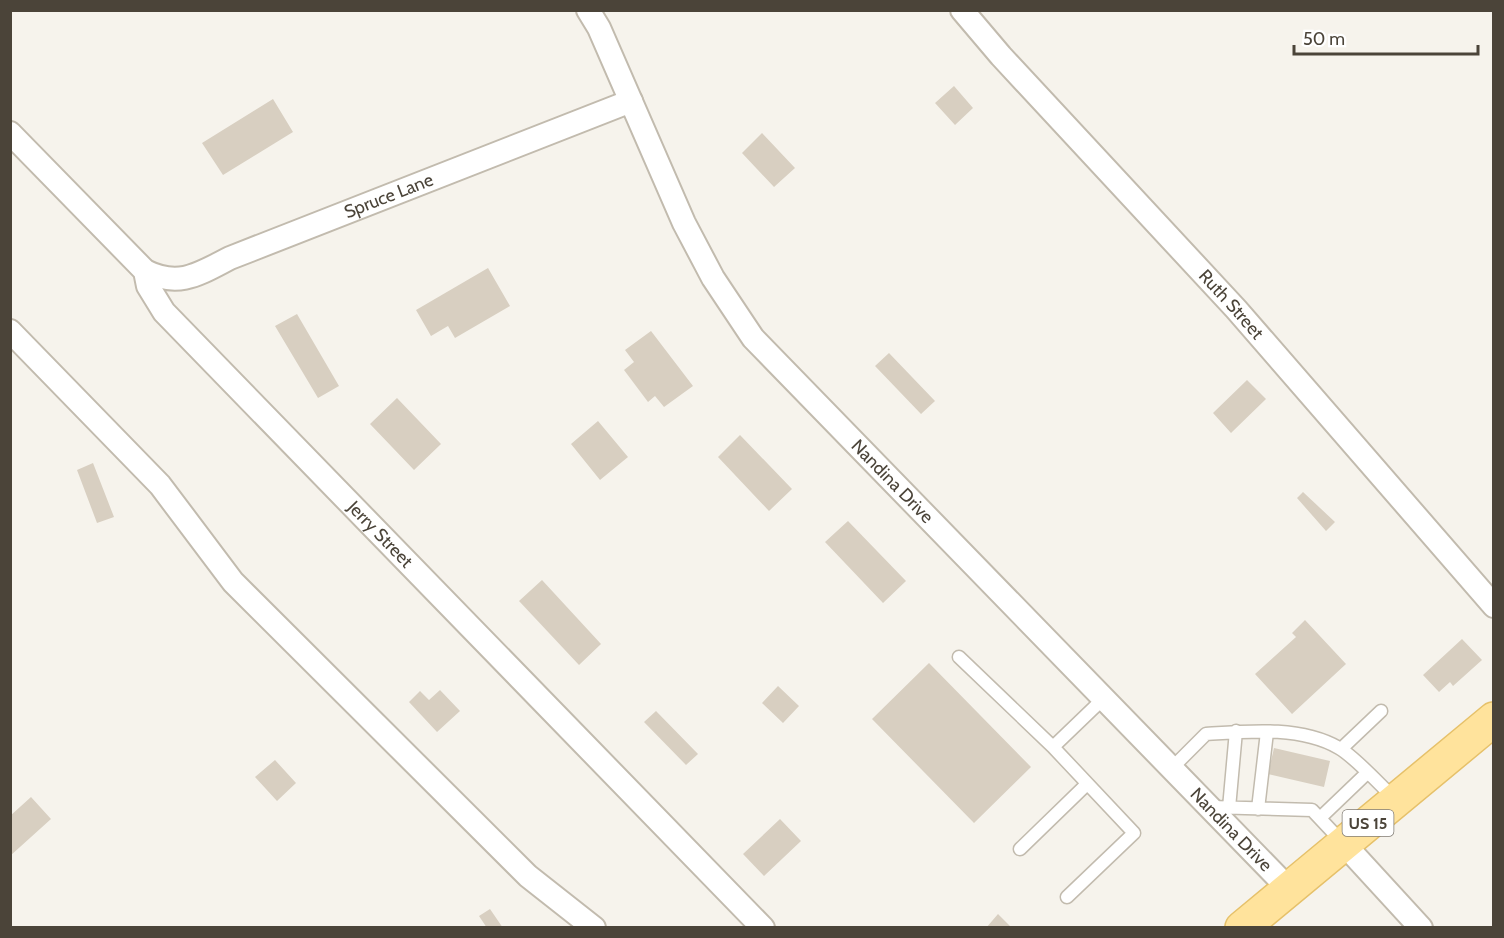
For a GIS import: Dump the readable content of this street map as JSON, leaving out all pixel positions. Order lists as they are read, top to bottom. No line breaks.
{"streets":{"main road":["US 15"],"street":["Spruce Lane","Ruth Street","Nandina Drive","Jerry Street"]},"crossings":[["Spruce Lane","Nandina Drive"],["Spruce Lane","Jerry Street"],["Nandina Drive","US 15"]],"scale_bar":"50 m"}
